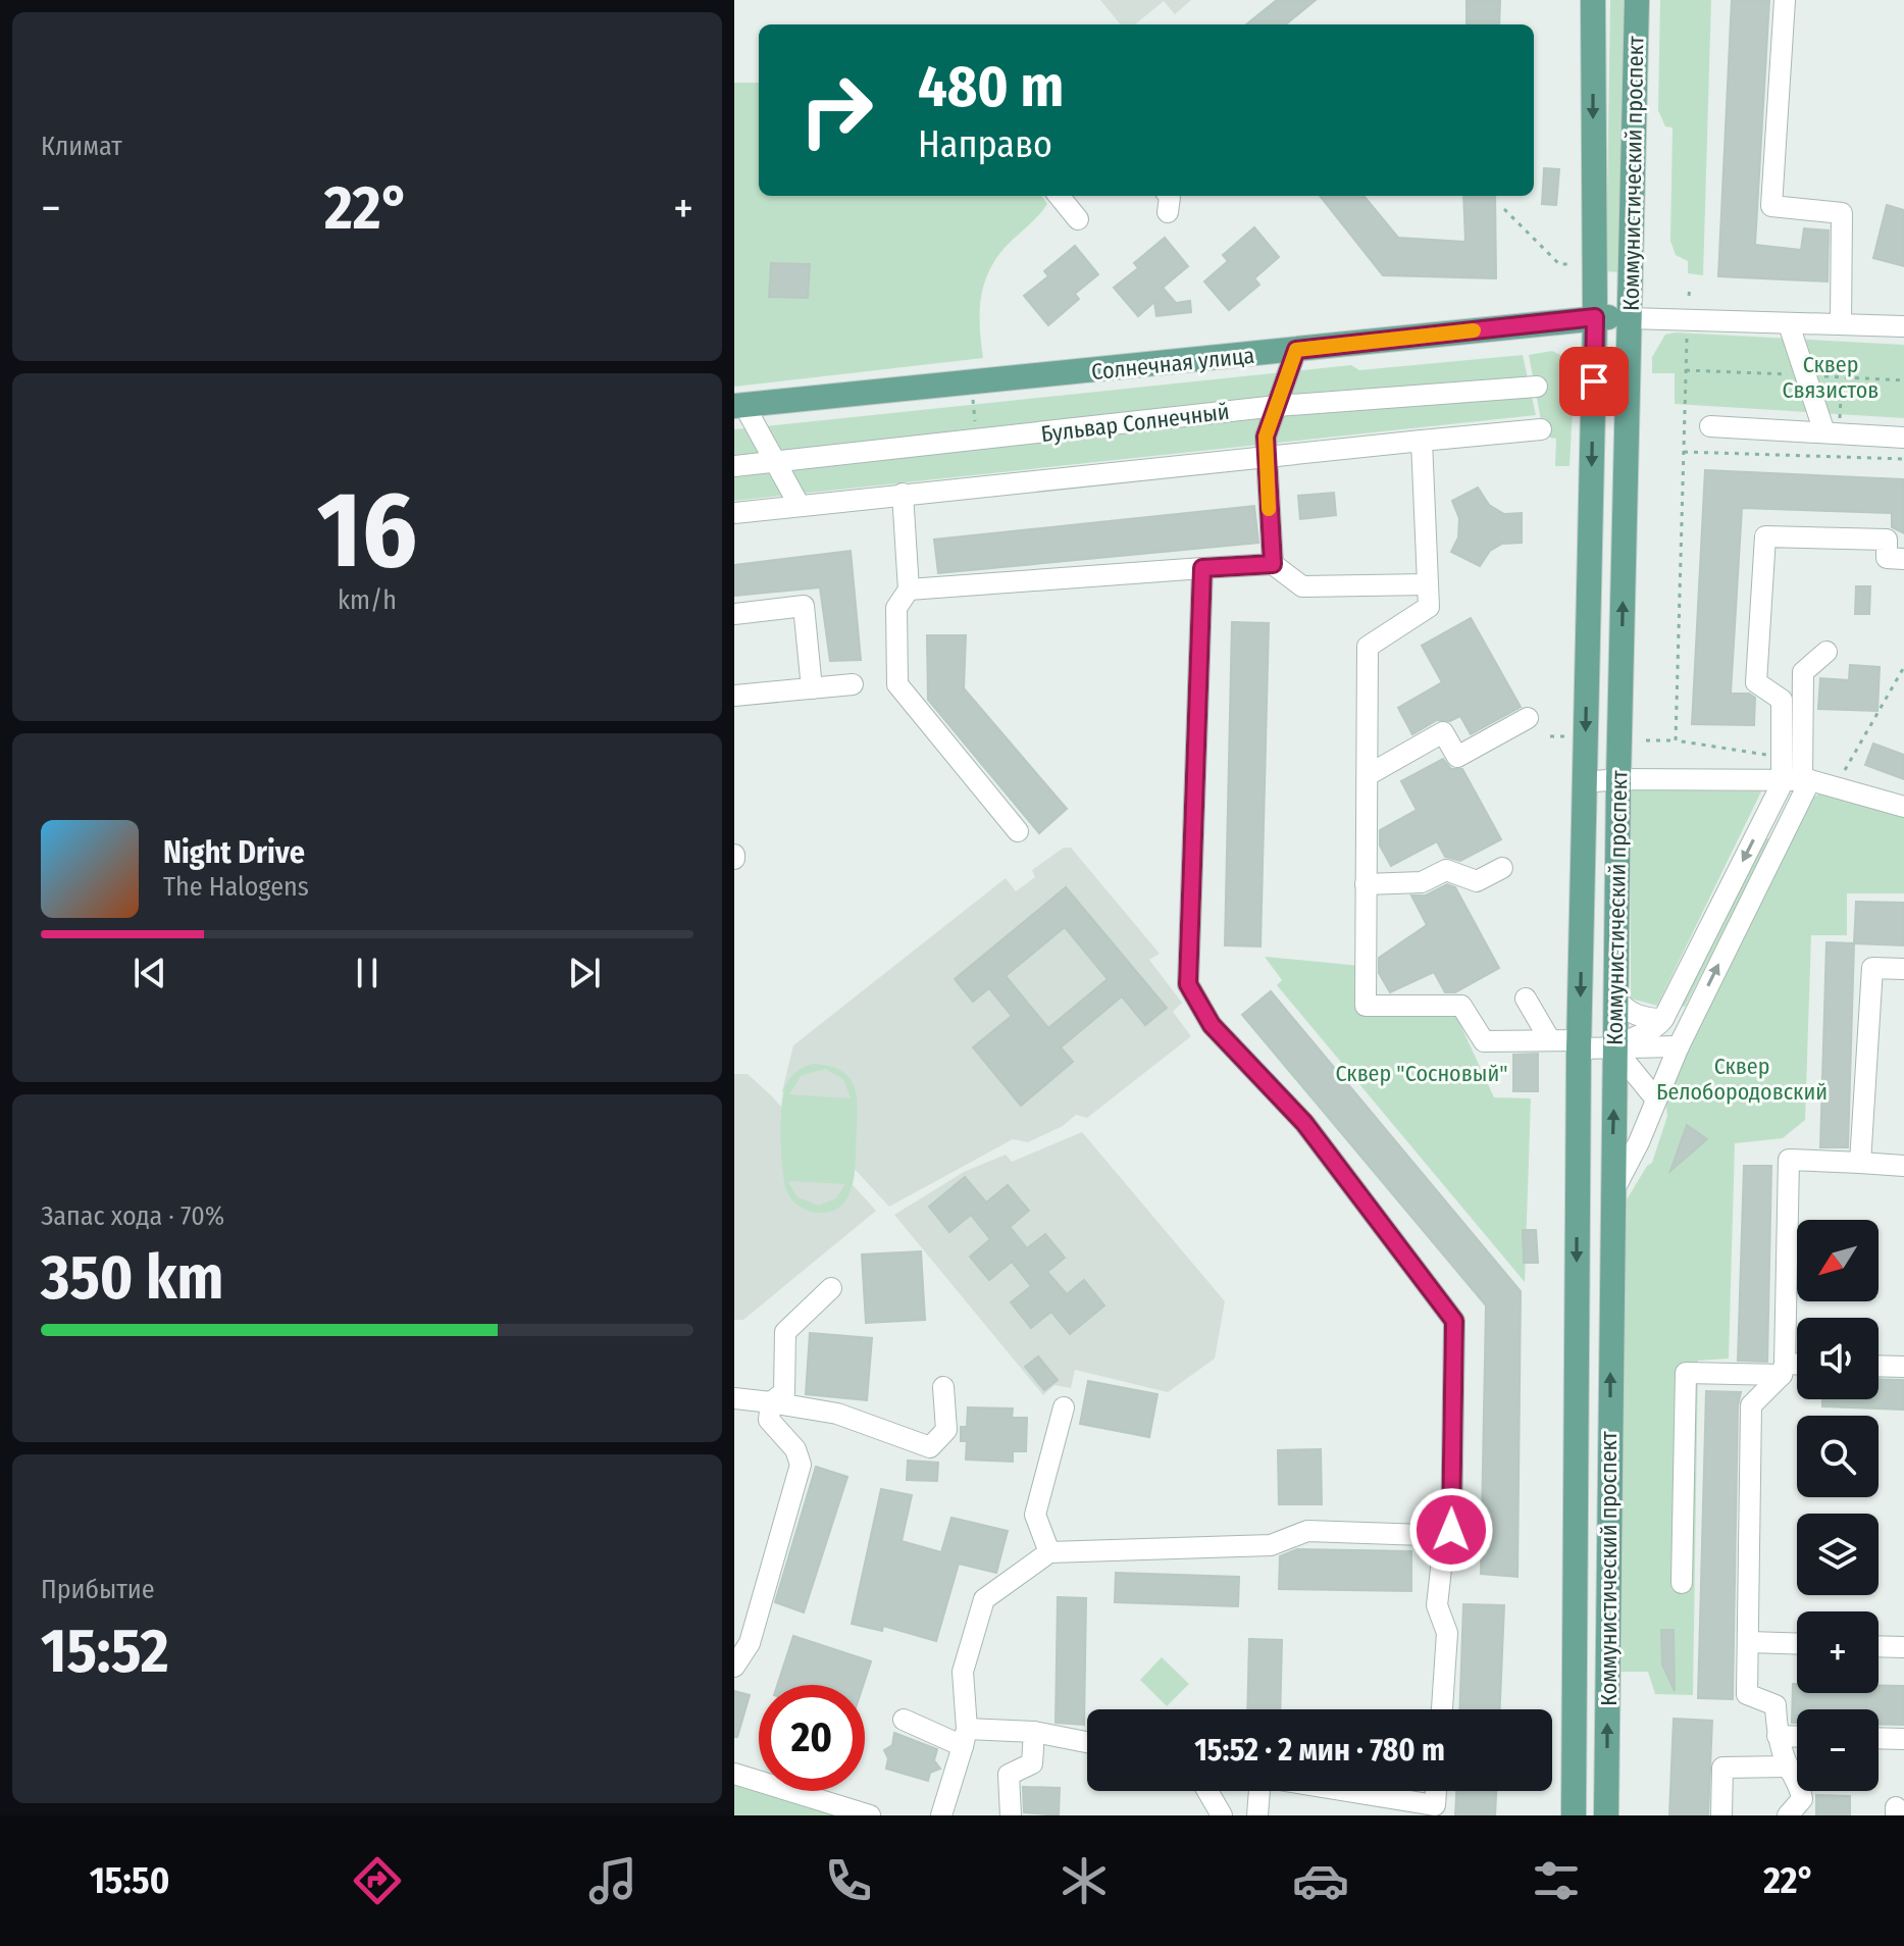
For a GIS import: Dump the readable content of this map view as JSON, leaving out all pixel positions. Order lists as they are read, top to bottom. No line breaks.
{"streets":{"main road":["Коммунистический проспект","Солнечная улица"],"street":["Бульвар Солнечный"]},"crossings":[["Коммунистический проспект","Солнечная улица"]],"parks":["Сквер Связистов","Сквер Белобородовский","Сквер \"Сосновый\""],"north":"bottom left","page":{"tile":["Климат",["16","km/h"],["Запас хода · 70%","350 km"],["Прибытие","15:52"]],"turn":["480 m","Направо"],"heat":["−","22°","+"],"song":["Night Drive","The Halogens"],"map_buttons":["+","−"],"limit":"20","trip":"15:52 · 2 мин · 780 m","tabs":["15:50","22°"]}}
